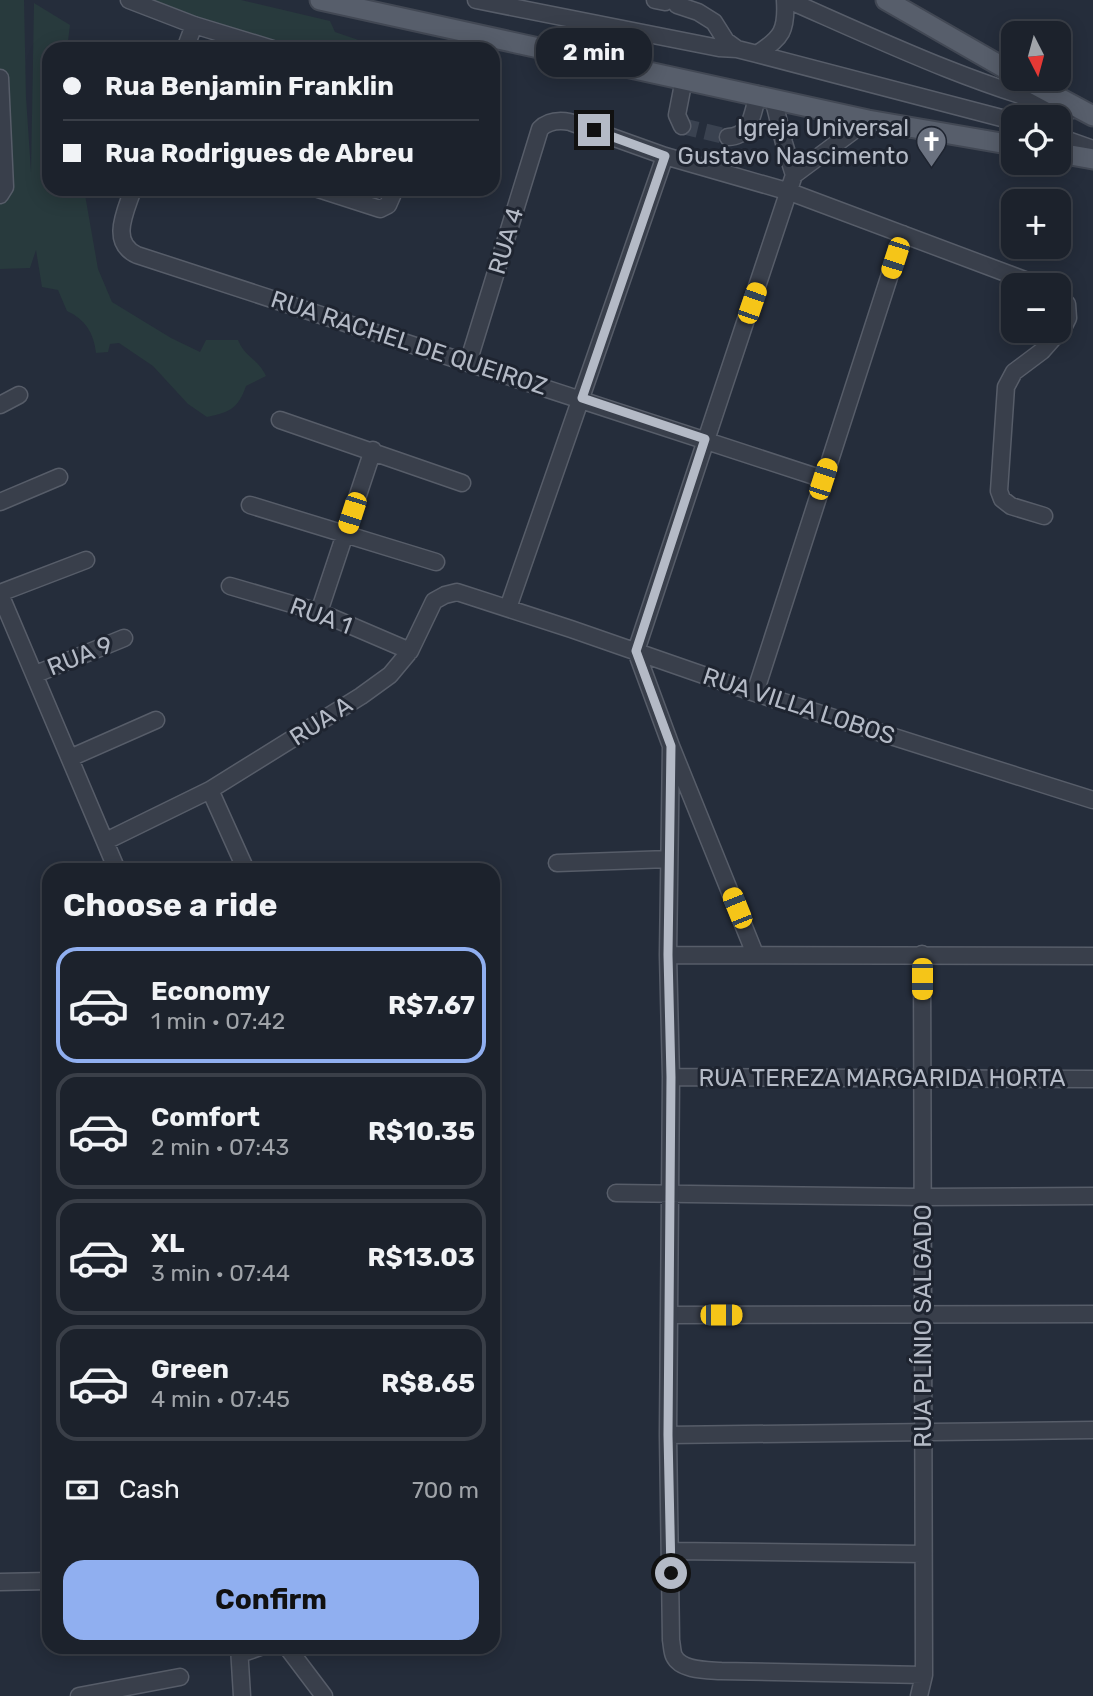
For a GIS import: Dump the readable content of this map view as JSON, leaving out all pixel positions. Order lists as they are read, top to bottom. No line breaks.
{"streets":{"street":["RUA 4","RUA RACHEL DE QUEIROZ","RUA 1","RUA 9","RUA VILLA LOBOS","RUA A","RUA TEREZA MARGARIDA HORTA","RUA PLÍNIO SALGADO"]},"crossings":[["RUA 4","RUA RACHEL DE QUEIROZ"],["RUA 1","RUA A"],["RUA VILLA LOBOS","RUA A"],["RUA TEREZA MARGARIDA HORTA","RUA PLÍNIO SALGADO"]],"places":{"church":["Igreja Universal Gustavo Nascimento"]},"north":"bottom","page":{"map_buttons":["+","−"],"bubble":"2 min","banner":["Rua Benjamin Franklin","Rua Rodrigues de Abreu"],"heading":"Choose a ride","list":[{"name":"Economy","note":"1 min · 07:42","value":"R$7.67"},{"name":"Comfort","note":"2 min · 07:43","value":"R$10.35"},{"name":"XL","note":"3 min · 07:44","value":"R$13.03"},{"name":"Green","note":"4 min · 07:45","value":"R$8.65"}],"pay":["Cash","700 m"],"buttons":"Confirm"}}
